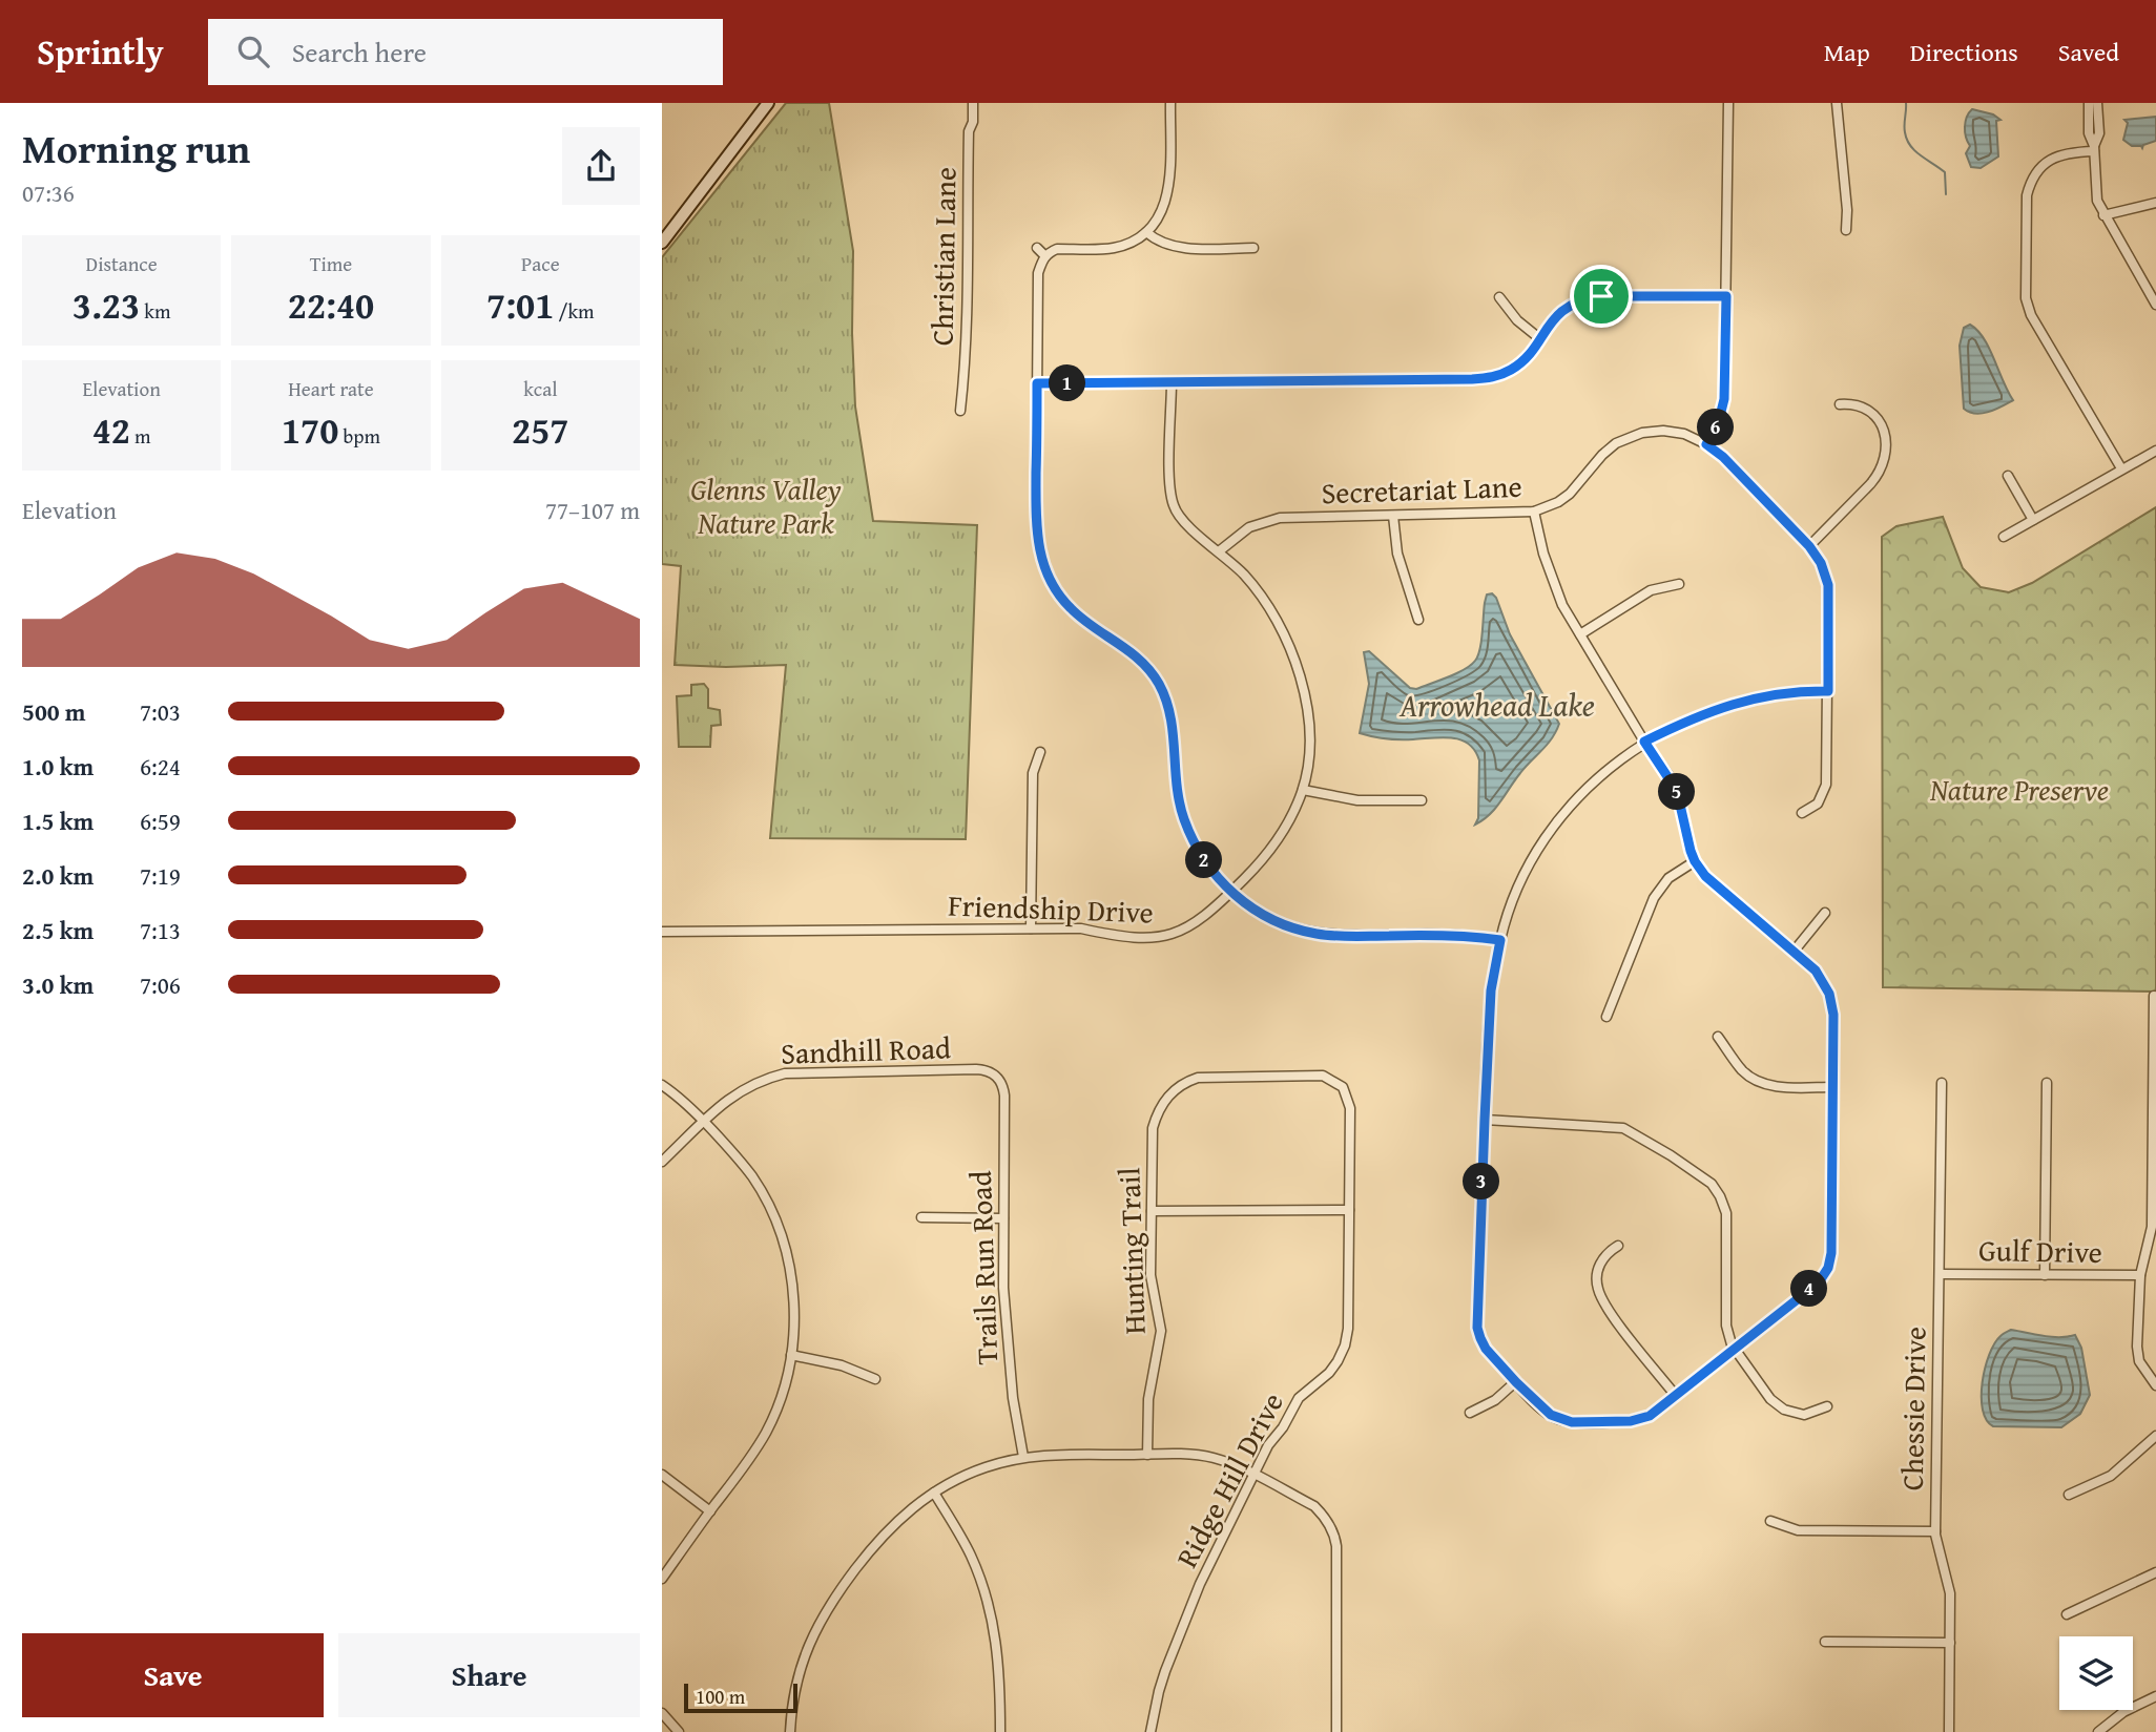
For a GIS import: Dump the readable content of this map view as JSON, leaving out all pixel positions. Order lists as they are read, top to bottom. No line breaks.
{"streets":{"street":["Christian Lane","Secretariat Lane","Friendship Drive","Sandhill Road","Hunting Trail","Gulf Drive","Trails Run Road","Chessie Drive","Ridge Hill Drive"]},"crossings":[["Secretariat Lane","Friendship Drive"],["Sandhill Road","Trails Run Road"],["Hunting Trail","Ridge Hill Drive"],["Gulf Drive","Chessie Drive"]],"water":["Arrowhead Lake"],"parks":["Glenns Valley Nature Park","Nature Preserve"],"scale_bar":"100 m","page":{"header":"Sprintly","search":"Search here","nav":["Map","Directions","Saved"],"heading":["Morning run","07:36"],"stats":[["Distance","3.23 km"],["Time","22:40"],["Pace","7:01 /km"],["Elevation","42 m"],["Heart rate","170 bpm"],["kcal","257"]],"pins":["1","6","5","2","3","4"],"chart":["Elevation","77–107 m"],"list":[{"name":"500 m","note":"7:03"},{"name":"1.0 km","note":"6:24"},{"name":"1.5 km","note":"6:59"},{"name":"2.0 km","note":"7:19"},{"name":"2.5 km","note":"7:13"},{"name":"3.0 km","note":"7:06"}],"buttons":["Save","Share"],"scale":"100 m"}}
